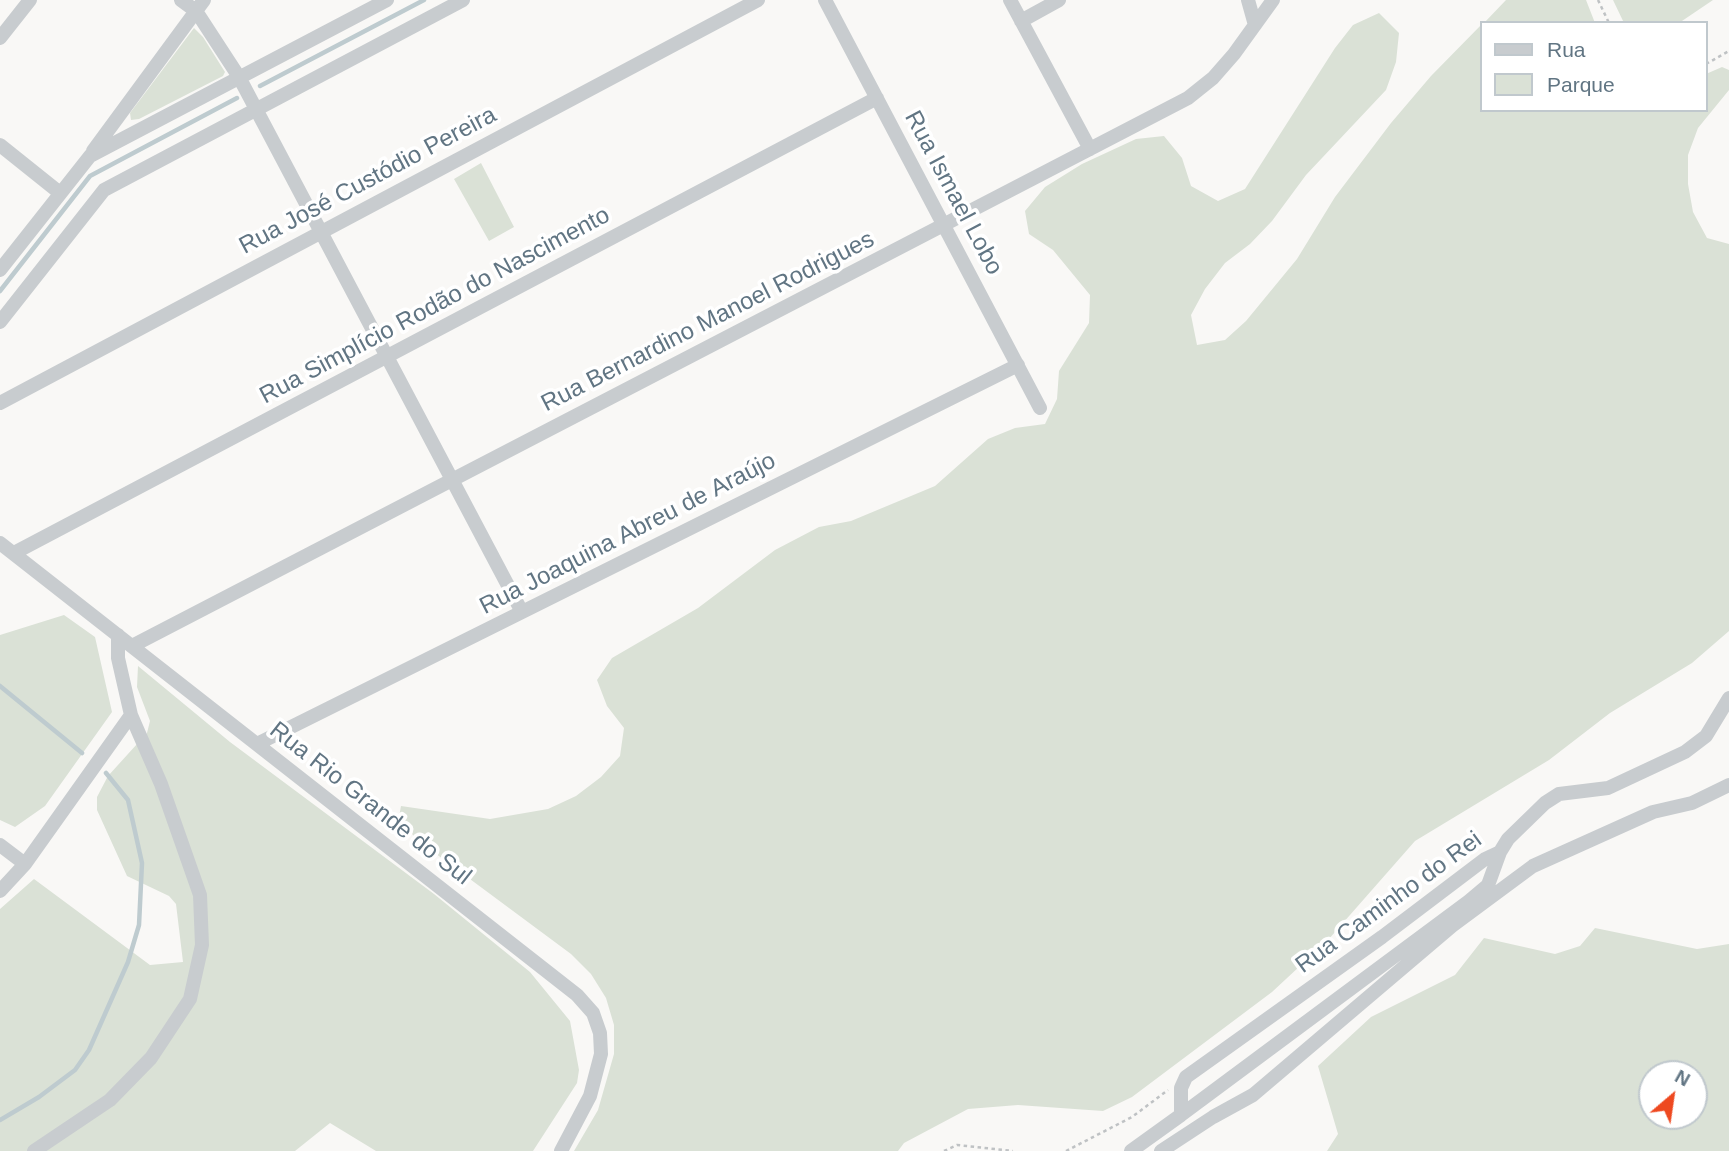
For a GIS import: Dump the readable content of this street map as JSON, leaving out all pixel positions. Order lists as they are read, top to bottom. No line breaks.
{"streets":{"street":["Rua José Custódio Pereira","Rua Ismael Lobo","Rua Simplício Rodão do Nascimento","Rua Bernardino Manoel Rodrigues","Rua Joaquina Abreu de Araújo","Rua Rio Grande do Sul","Rua Caminho do Rei"]},"crossings":[["Rua Ismael Lobo","Rua Simplício Rodão do Nascimento"],["Rua Ismael Lobo","Rua Bernardino Manoel Rodrigues"],["Rua Ismael Lobo","Rua Joaquina Abreu de Araújo"],["Rua Simplício Rodão do Nascimento","Rua Rio Grande do Sul"],["Rua Bernardino Manoel Rodrigues","Rua Rio Grande do Sul"],["Rua Joaquina Abreu de Araújo","Rua Rio Grande do Sul"]],"legend":["Rua","Parque"],"north":"top right"}
